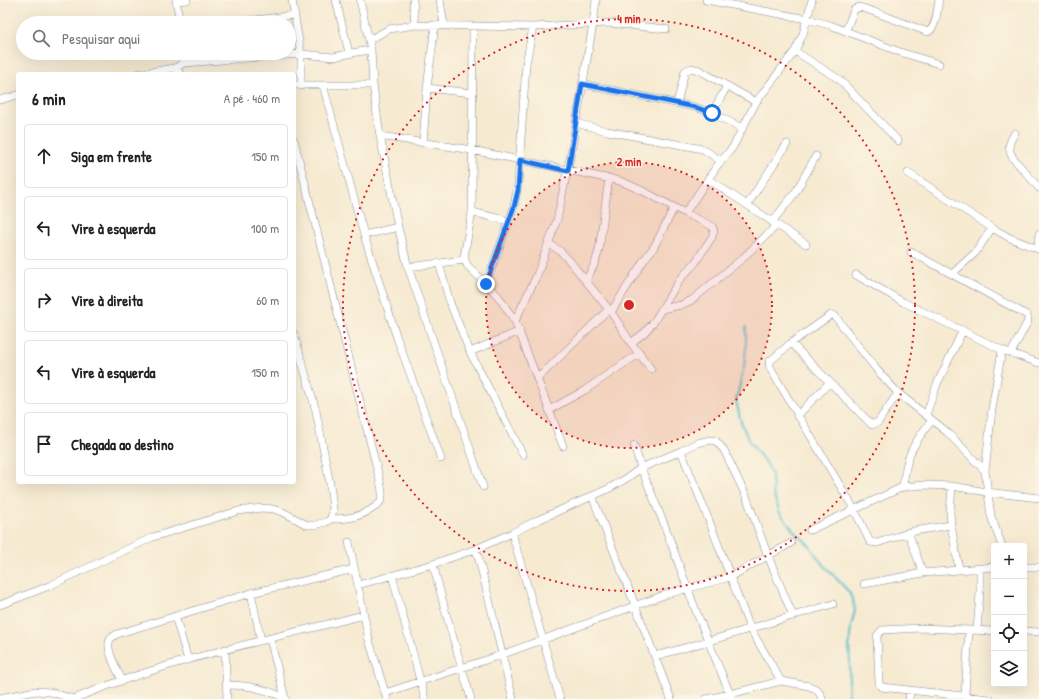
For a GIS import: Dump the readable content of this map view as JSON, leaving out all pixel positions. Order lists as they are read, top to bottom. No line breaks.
{"page":{"search":"Pesquisar aqui","heading":["6 min","A pé · 460 m"],"list":[["Siga em frente","150 m"],["Vire à esquerda","100 m"],["Vire à direita","60 m"],["Vire à esquerda","150 m"],"Chegada ao destino"],"map_buttons":["+","−"]},"rings":["4 min","2 min"]}
